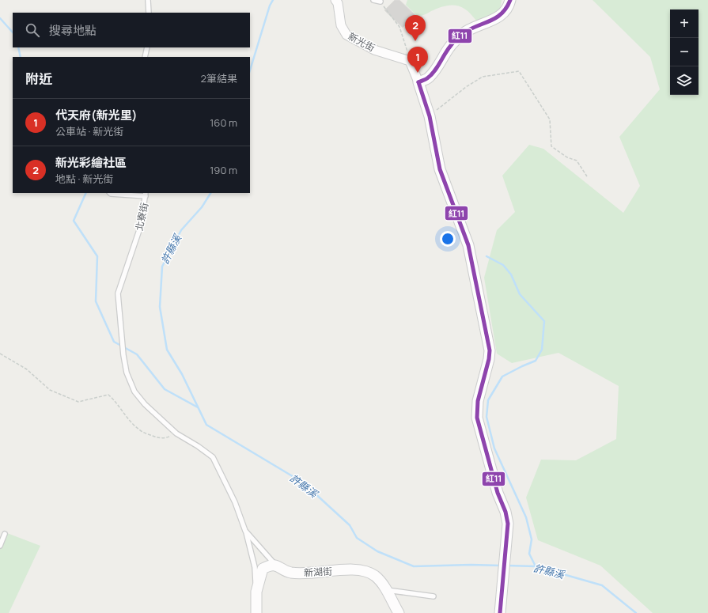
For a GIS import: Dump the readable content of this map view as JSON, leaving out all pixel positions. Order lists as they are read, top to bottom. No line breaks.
{"streets":{"street":["新光街","新湖街"],"lane":["北寮街"]},"water":["許縣溪"],"lines":["transit line 紅11"],"page":{"map_buttons":["+","−"],"search":"搜尋地點","pins":["2","1"],"heading":["附近","2筆結果"],"list":[{"mark":"1","name":"代天府(新光里)","note":"公車站 · 新光街","value":"160 m"},{"mark":"2","name":"新光彩繪社區","note":"地點 · 新光街","value":"190 m"}]}}
